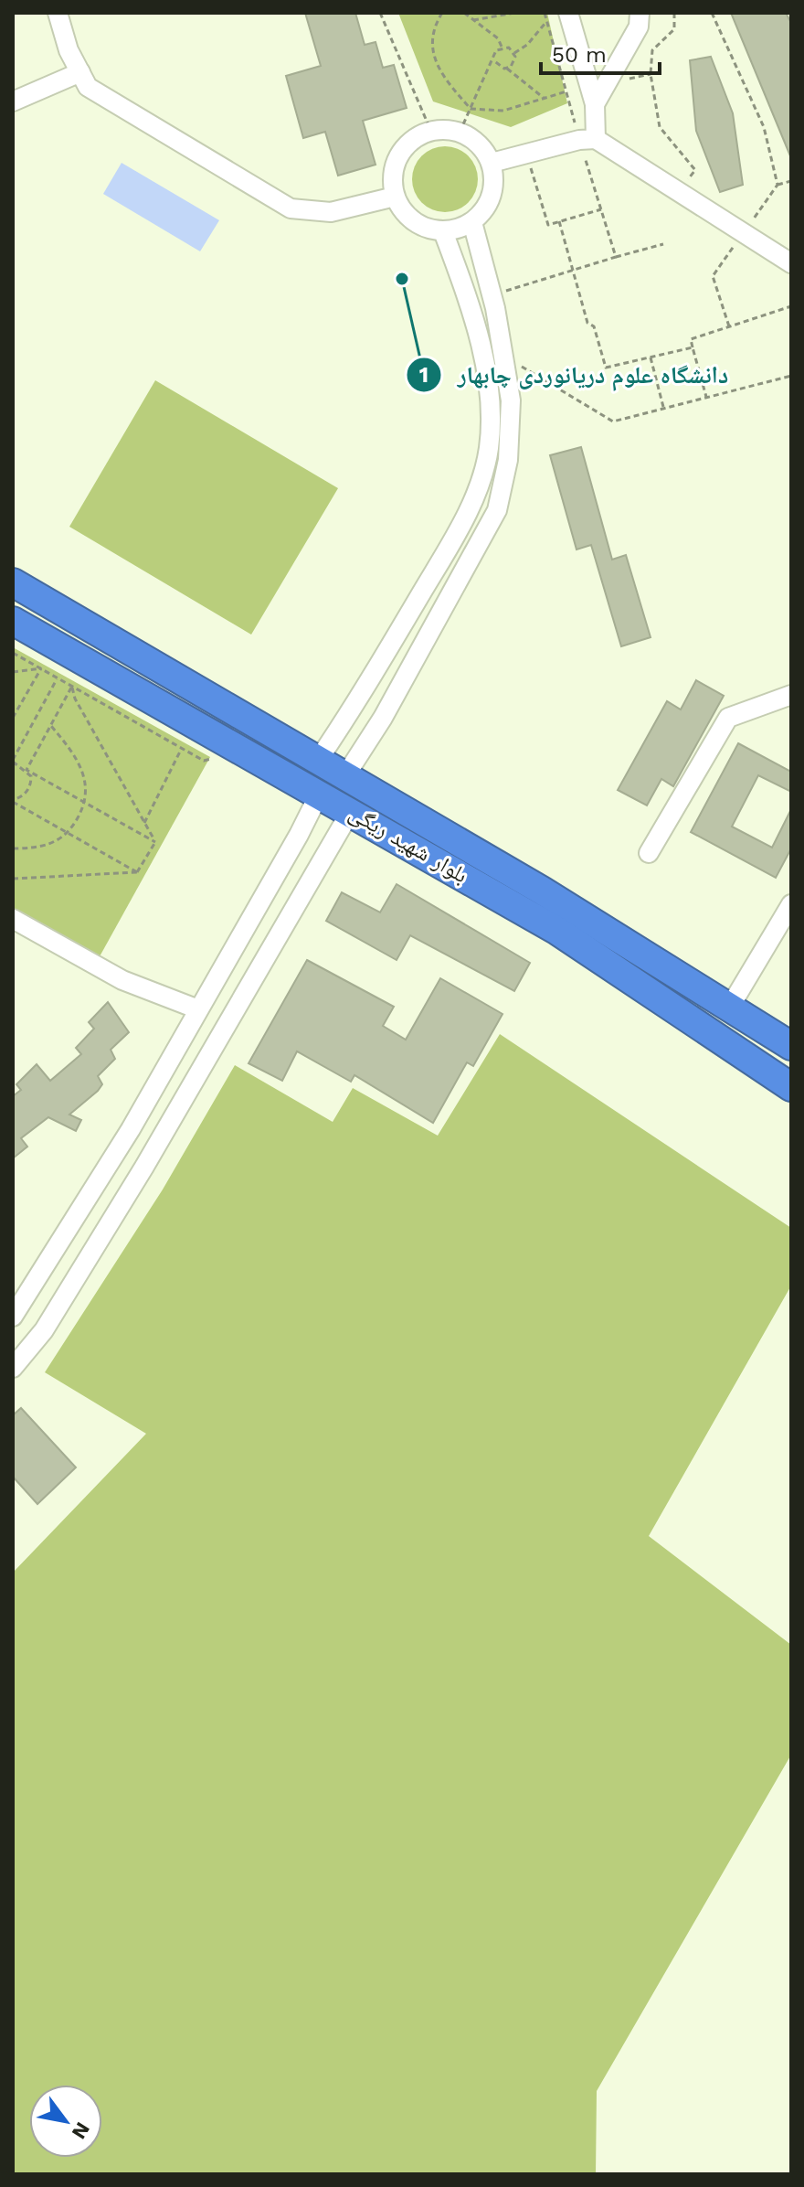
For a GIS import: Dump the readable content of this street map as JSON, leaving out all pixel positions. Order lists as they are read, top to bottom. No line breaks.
{"streets":{"highway":["بلوار شهید ریگی"]},"places":["دانشگاه علوم دریانوردی چابهار"],"scale_bar":"50 m","north":"bottom right"}
